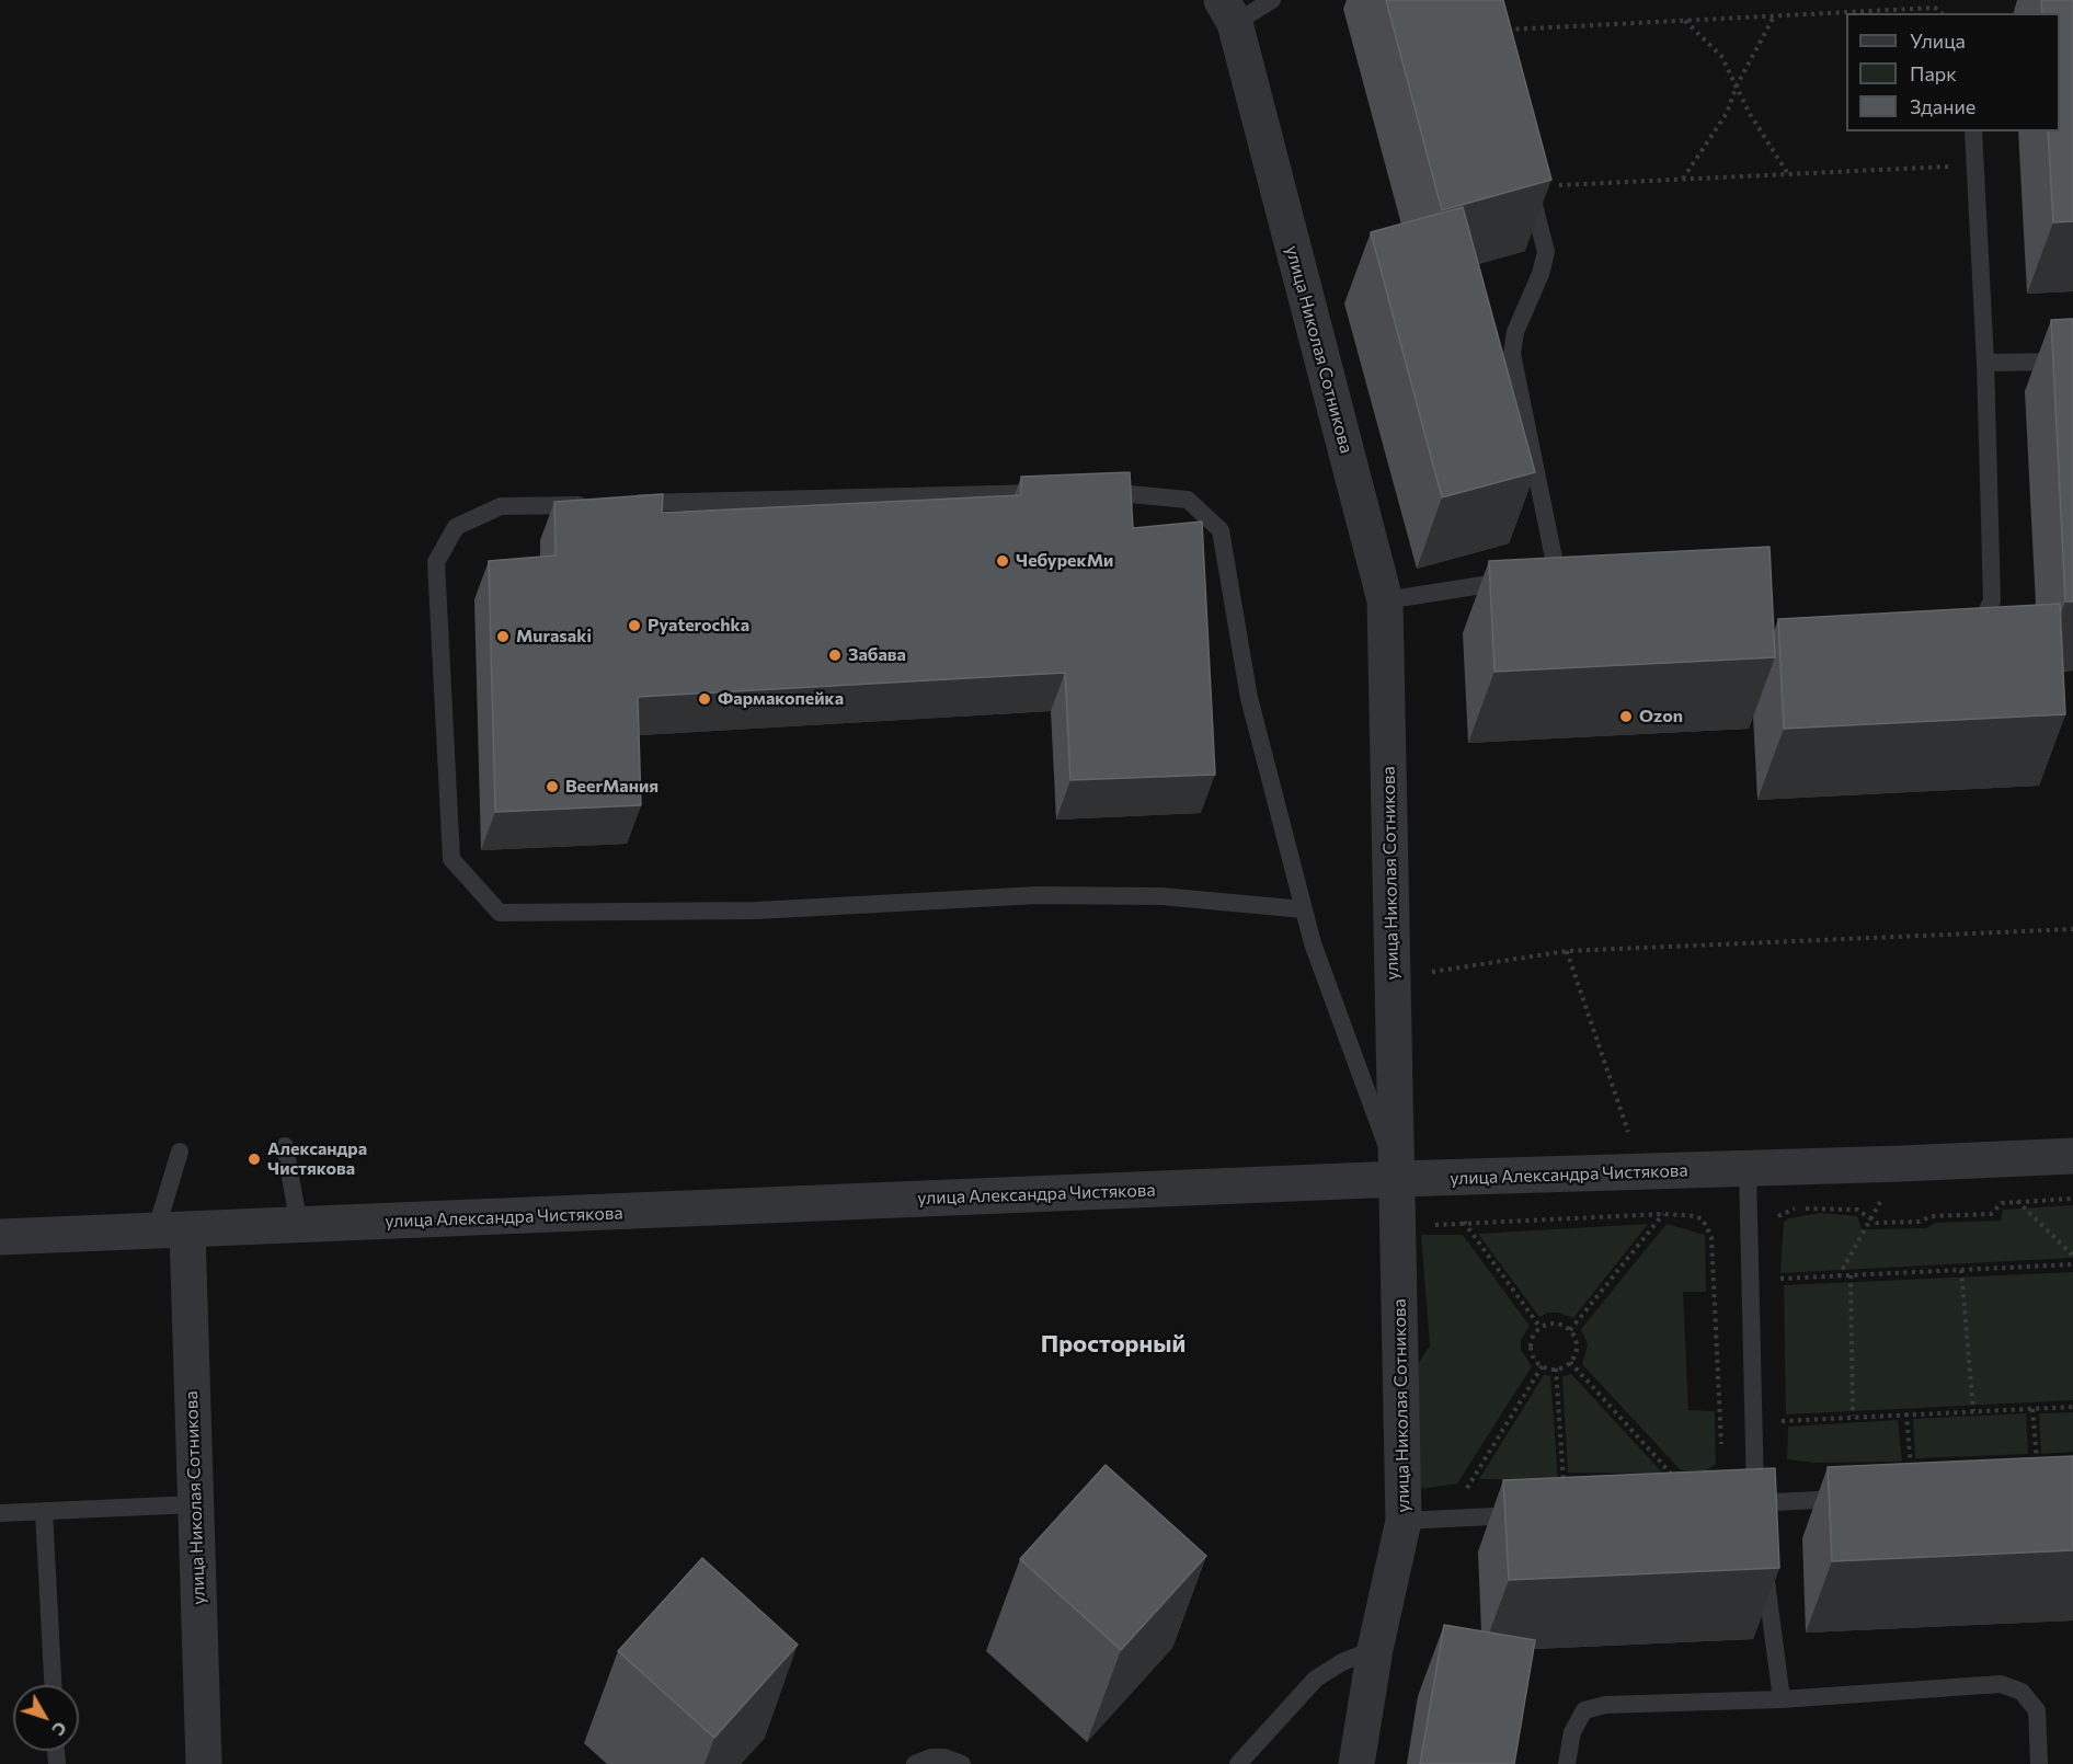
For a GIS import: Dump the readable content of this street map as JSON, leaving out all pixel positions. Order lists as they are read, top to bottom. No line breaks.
{"streets":{"street":["улица Николая Сотникова","улица Александра Чистякова"]},"crossings":[["улица Николая Сотникова","улица Александра Чистякова"]],"districts":["Просторный"],"places":["ЧебурекМи","Pyaterochka","Murasaki","Забава","Фармакопейка","Ozon","BeerМания","Александра Чистякова"],"legend":["Улица","Парк","Здание"],"north":"bottom right"}
